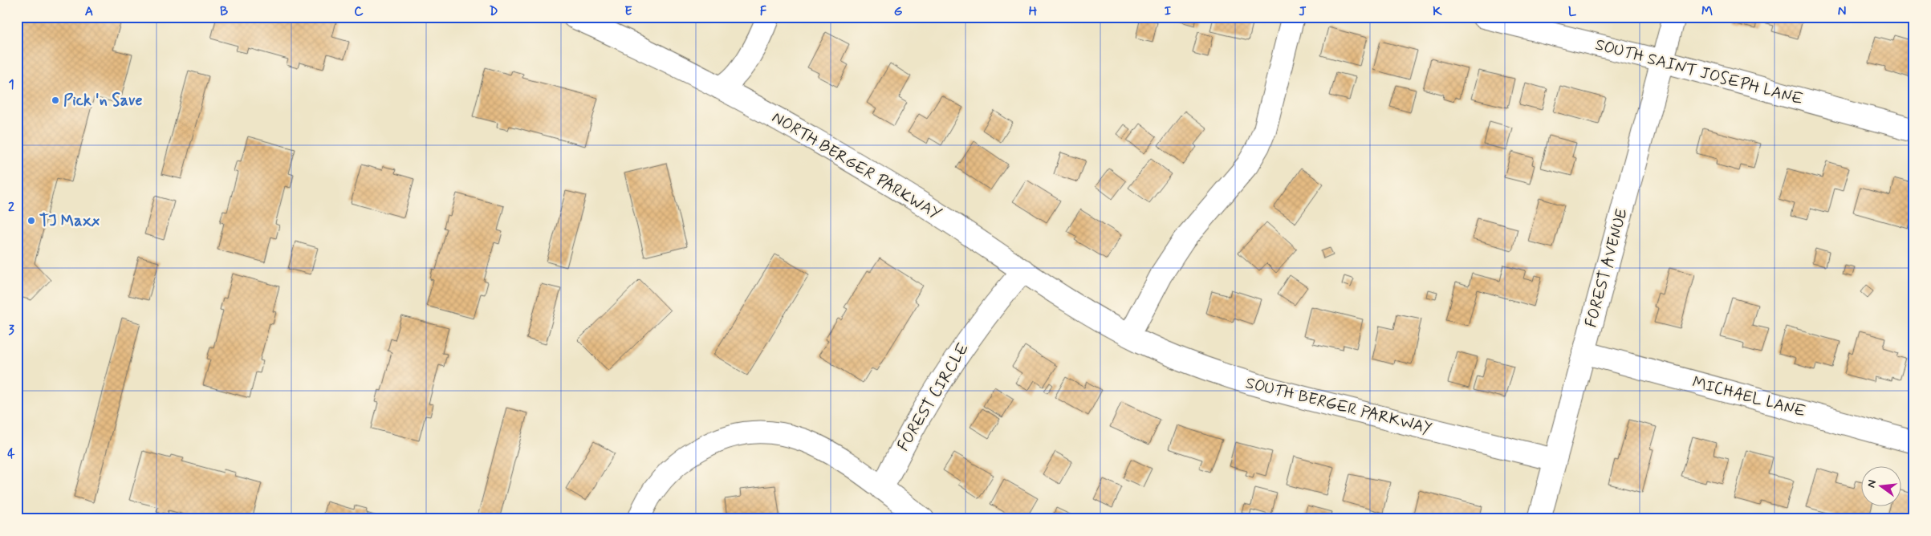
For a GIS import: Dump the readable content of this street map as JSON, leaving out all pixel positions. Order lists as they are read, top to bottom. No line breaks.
{"streets":{"street":["SOUTH SAINT JOSEPH LANE","NORTH BERGER PARKWAY","FOREST AVENUE","FOREST CIRCLE","MICHAEL LANE","SOUTH BERGER PARKWAY"]},"crossings":[["SOUTH SAINT JOSEPH LANE","FOREST AVENUE"],["NORTH BERGER PARKWAY","FOREST CIRCLE"],["NORTH BERGER PARKWAY","SOUTH BERGER PARKWAY"],["FOREST AVENUE","MICHAEL LANE"],["FOREST AVENUE","SOUTH BERGER PARKWAY"]],"places":["Pick 'n Save","TJ Maxx"],"north":"left","grid":{"columns":["A","B","C","D","E","F","G","H","I","J","K","L","M","N"],"rows":["1","2","3","4"]}}
